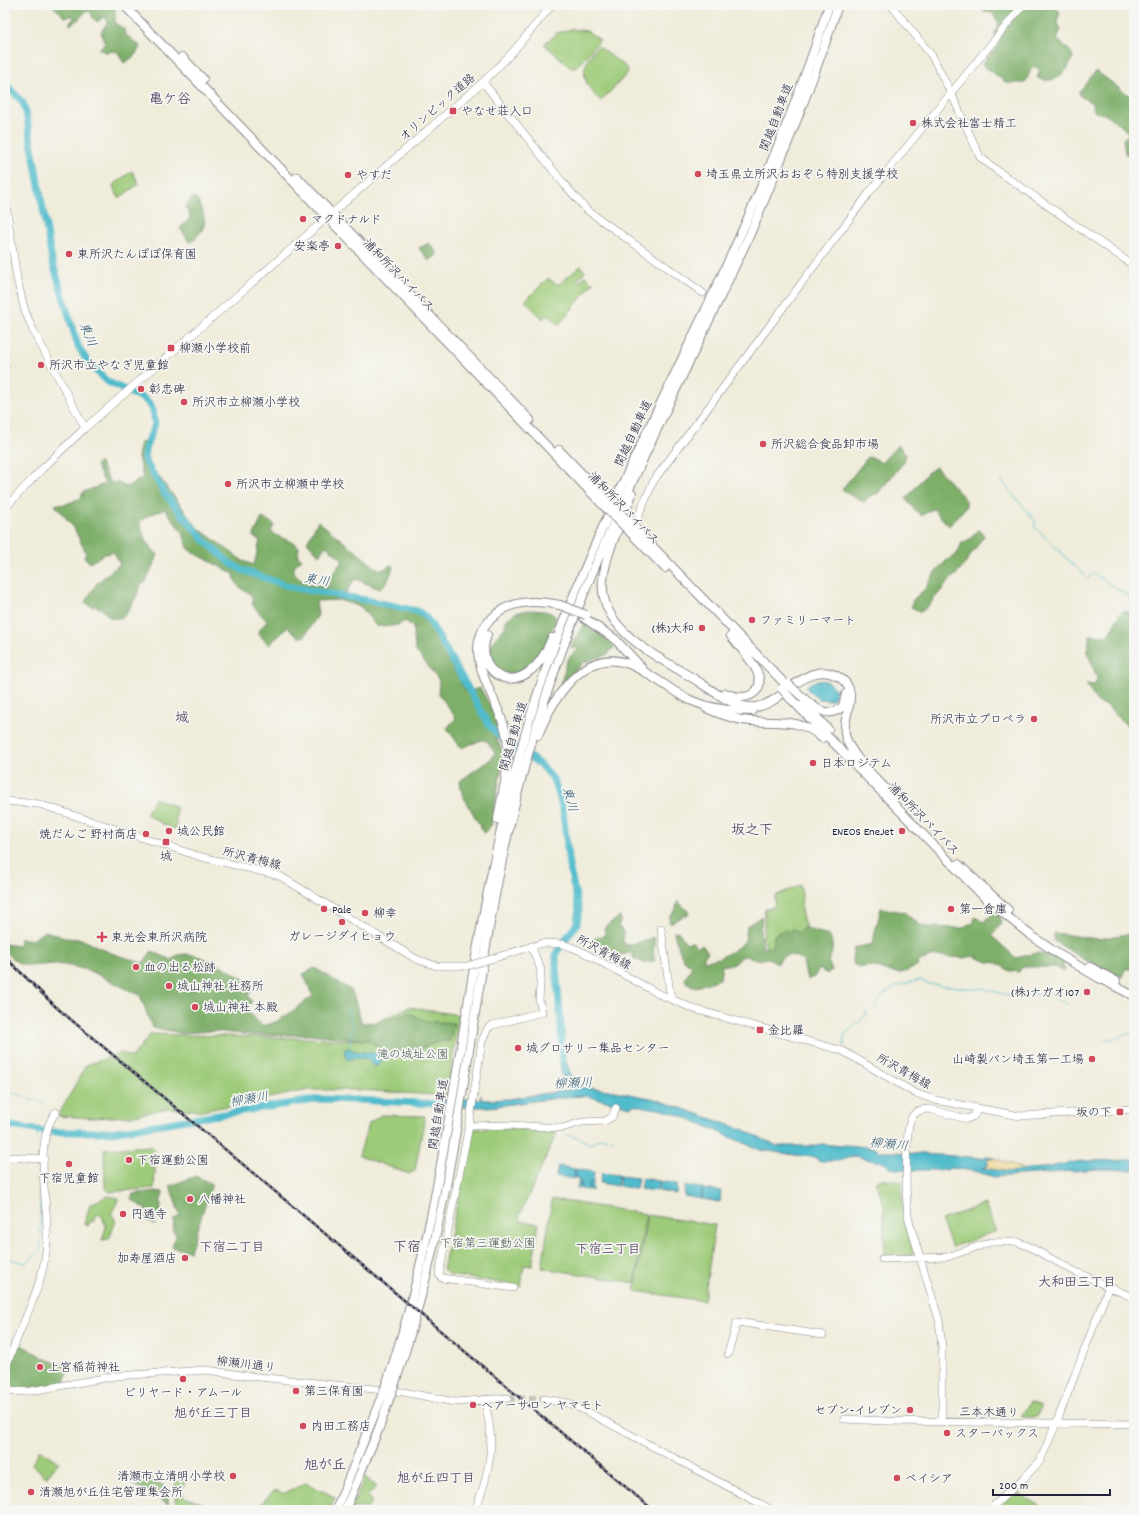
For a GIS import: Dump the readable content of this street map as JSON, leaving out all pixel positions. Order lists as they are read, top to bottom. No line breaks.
{"streets":{"highway":["関越自動車道","浦和所沢バイパス"],"street":["オリンピック道路","所沢青梅線","柳瀬川通り","三本木通り"]},"crossings":[["オリンピック道路","浦和所沢バイパス"]],"districts":["亀ケ谷","城","坂之下","下宿二丁目","下宿","下宿三丁目","大和田三丁目","旭が丘三丁目","旭が丘","旭が丘四丁目"],"water":["東川","柳瀬川"],"parks":["滝の城址公園","下宿第三運動公園"],"places":{"transit":["やなせ荘入口","柳瀬小学校前","城","金比羅","坂の下"],"other":["株式会社富士精工","埼玉県立所沢おおぞら特別支援学校","やすだ","マクドナルド","安楽亭","東所沢たんぽぽ保育園","所沢市立やなぎ児童館","彰忠碑","所沢市立柳瀬小学校","所沢総合食品卸市場","所沢市立柳瀬中学校","ファミリーマート","(株)大和","所沢市立プロペラ","日本ロジテム","城公民館","ENEOS EneJet","焼だんご 野村商店","Pale","第一倉庫","柳幸","ガレージダイヒョウ","血の出る松跡","城山神社 社務所","(株)ナガオ107","城山神社 本殿","城グロサリー集品センター","山崎製パン埼玉第一工場","下宿運動公園","下宿児童館","八幡神社","円通寺","加寿屋酒店","上宮稲荷神社","ビリヤード・アムール","第三保育園","ヘアーサロン ヤマモト","セブン-イレブン","内田工務店","スターバックス","清瀬市立清明小学校","ベイシア","清瀬旭が丘住宅管理集会所"],"health":["東光会東所沢病院"]},"scale_bar":"200 m"}
